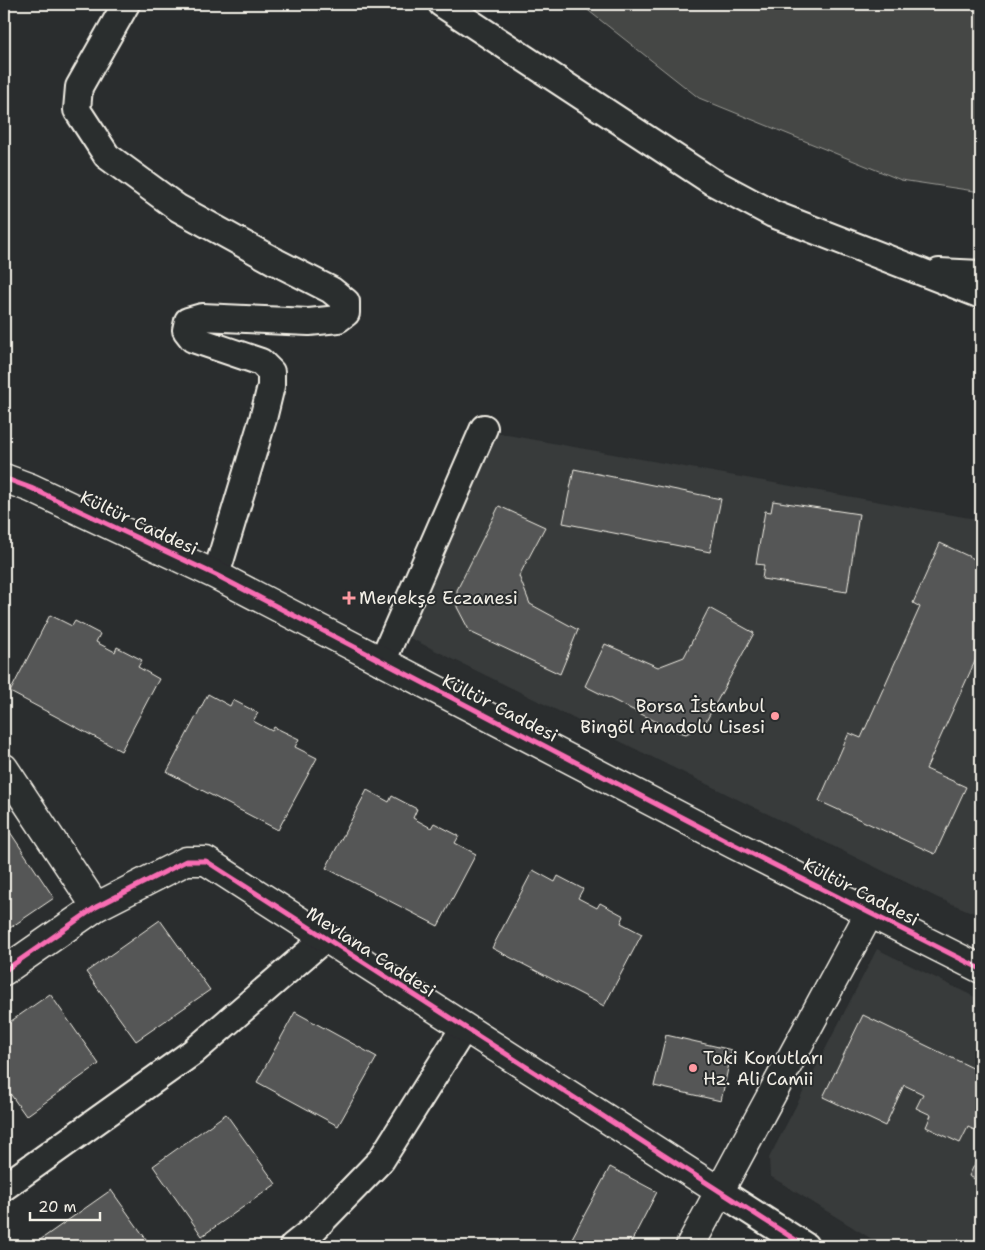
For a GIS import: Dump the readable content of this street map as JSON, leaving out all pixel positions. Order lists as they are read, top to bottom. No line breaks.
{"streets":{"street":["Kültür Caddesi","Mevlana Caddesi"]},"places":{"health":["Menekşe Eczanesi"],"other":["Borsa İstanbul Bingöl Anadolu Lisesi","Toki Konutları Hz. Ali Camii"]},"scale_bar":"20 m"}
